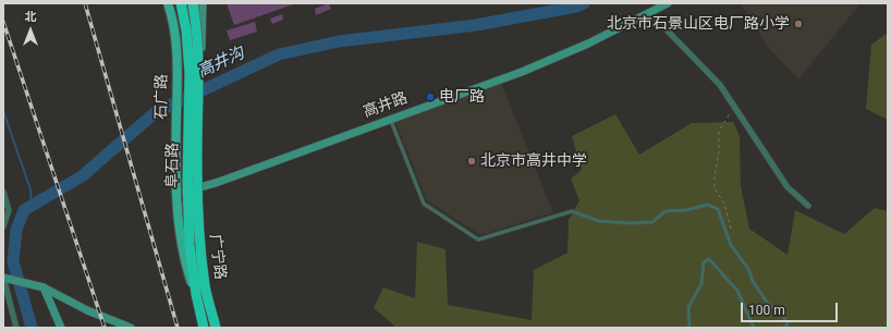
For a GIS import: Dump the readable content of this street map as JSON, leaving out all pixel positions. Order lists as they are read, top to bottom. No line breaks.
{"streets":{"highway":["阜石路"],"main road":["石广路"],"street":["高井路","广宁路"]},"crossings":[["石广路","阜石路"],["高井路","广宁路"],["阜石路","广宁路"]],"water":["高井沟"],"places":["北京市石景山区电厂路小学","电厂路","北京市高井中学"],"scale_bar":"100 m","north":"top"}
